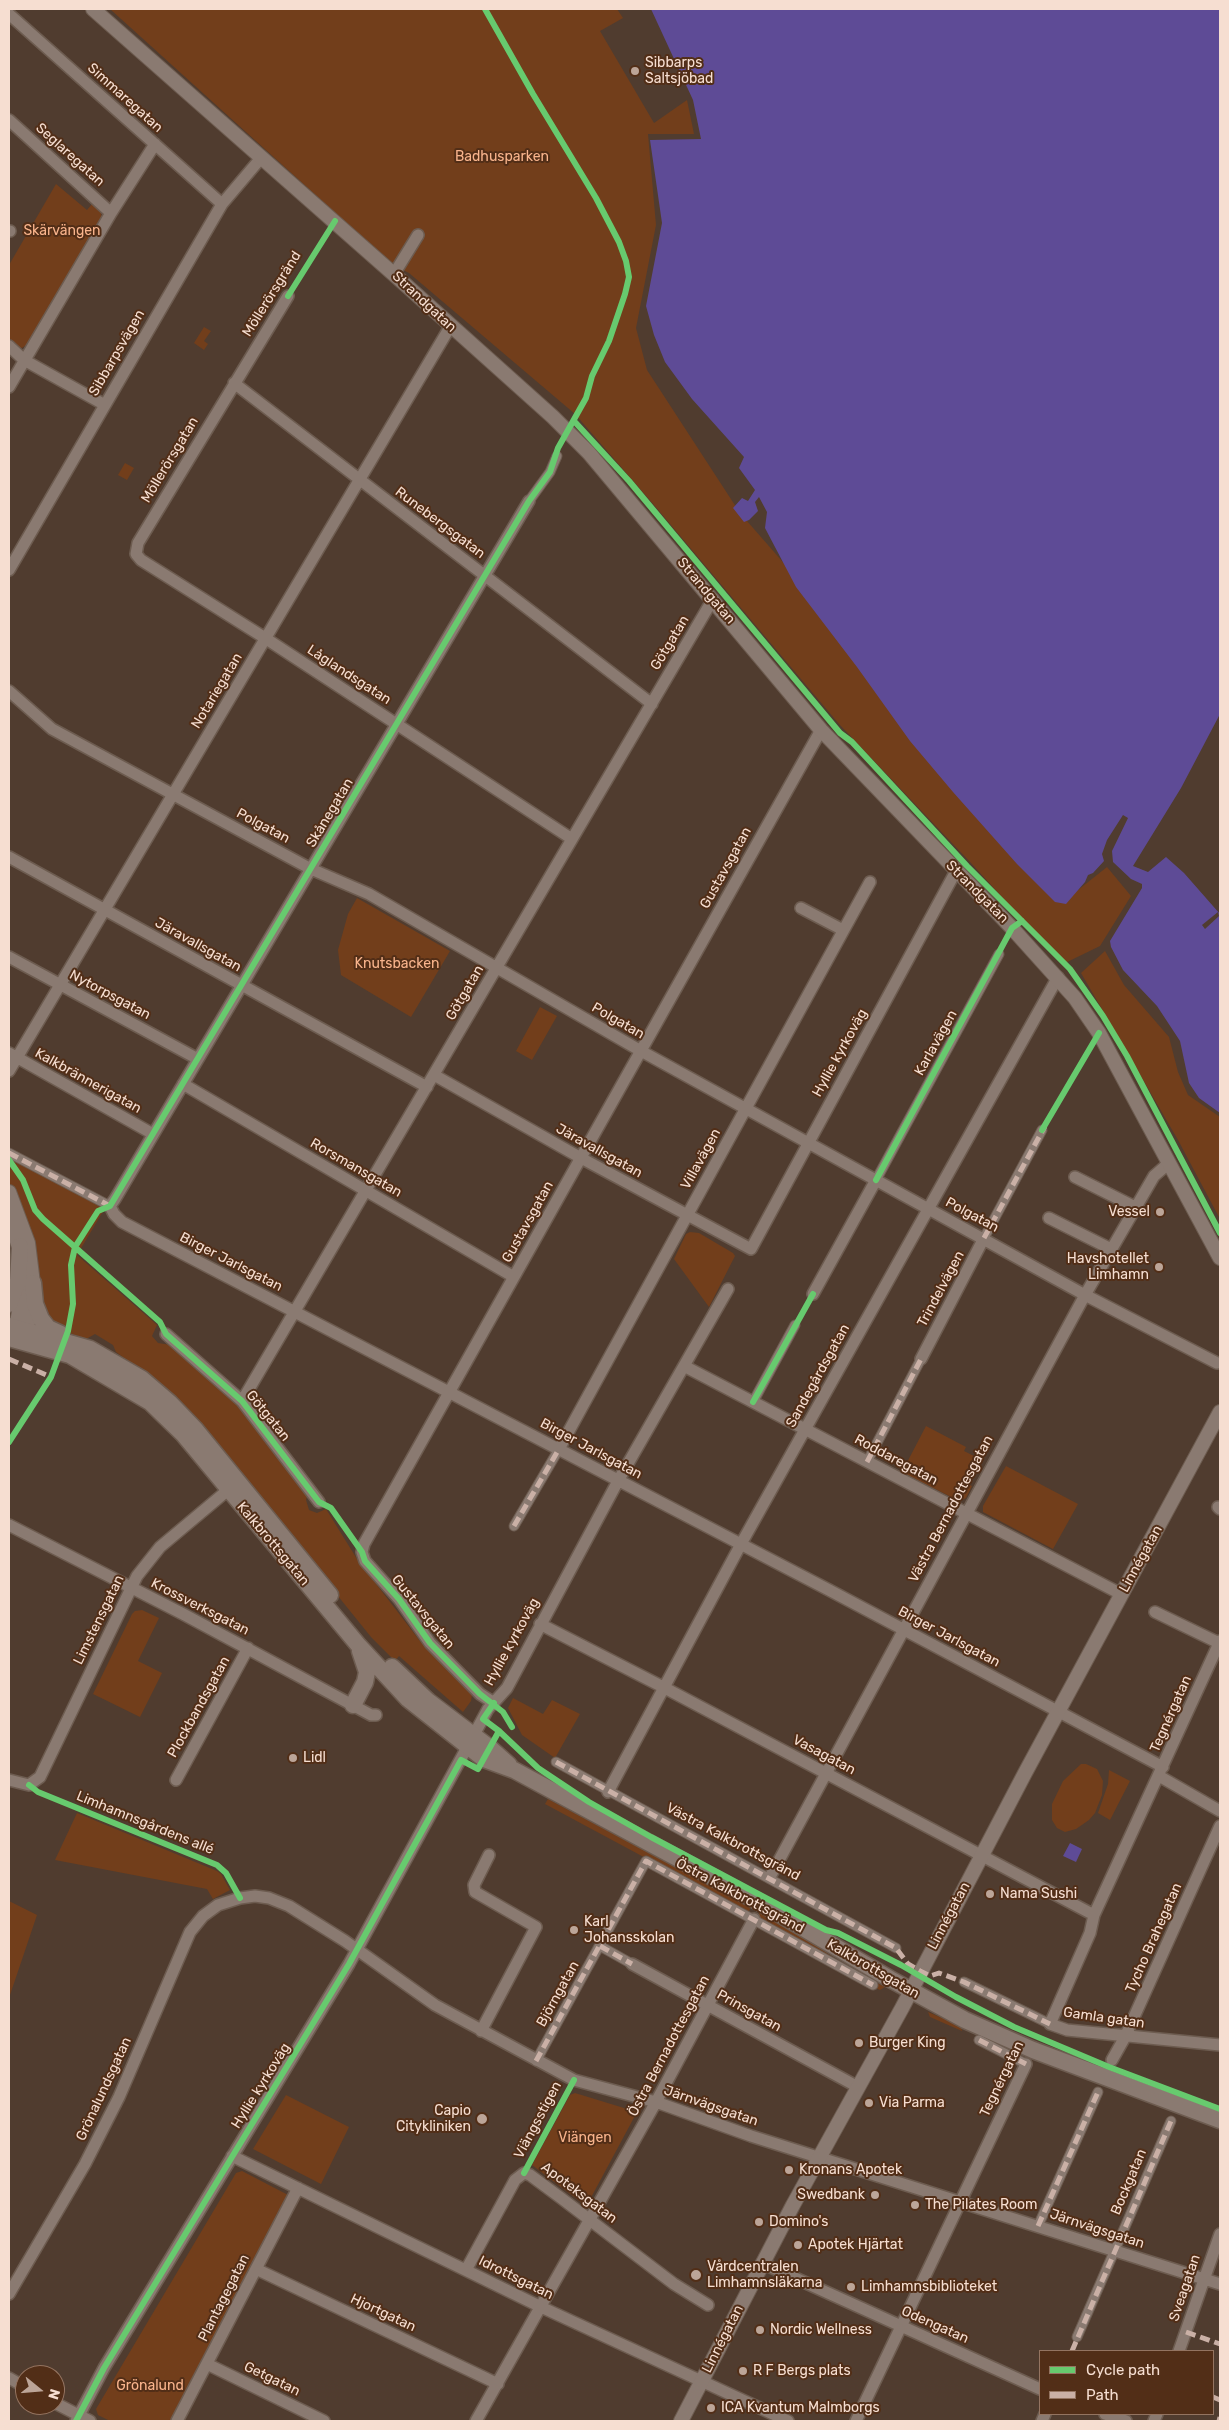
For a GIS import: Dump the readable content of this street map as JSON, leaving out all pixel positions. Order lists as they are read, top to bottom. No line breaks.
{"streets":{"main road":["Kalkbrottsgatan"],"street":["Simmaregatan","Seglaregatan","Möllerörsgränd","Strandgatan","Sibbarpsvägen","Möllerörsgatan","Runebergsgatan","Götgatan","Låglandsgatan","Notariegatan","Skånegatan","Polgatan","Gustavsgatan","Järavallsgatan","Nytorpsgatan","Karlavägen","Hyllie kyrkoväg","Kalkbrännerigatan","Villavägen","Rorsmansgatan","Birger Jarlsgatan","Trindelvägen","Sandegårdsgatan","Roddaregatan","Västra Bernadottesgatan","Linnégatan","Krossverksgatan","Limstensgatan","Plockbandsgatan","Tegnérgatan","Vasagatan","Västra Kalkbrottsgränd","Östra Kalkbrottsgränd","Tycho Brahegatan","Björngatan","Prinsgatan","Gamla gatan","Östra Bernadottesgatan","Grönalundsgatan","Järnvägsgatan","Bockgatan","Apoteksgatan","Idrottsgatan","Sveagatan","Plantagegatan","Hjortgatan","Odengatan","Getgatan"],"cycle path":["Limhamnsgårdens allé","Viängsstigen"]},"crossings":[["Simmaregatan","Sibbarpsvägen"],["Möllerörsgränd","Möllerörsgatan"],["Möllerörsgränd","Runebergsgatan"],["Strandgatan","Sibbarpsvägen"],["Strandgatan","Götgatan"],["Strandgatan","Notariegatan"],["Strandgatan","Gustavsgatan"],["Strandgatan","Hyllie kyrkoväg"],["Strandgatan","Sandegårdsgatan"],["Strandgatan","Västra Bernadottesgatan"],["Möllerörsgatan","Runebergsgatan"],["Möllerörsgatan","Låglandsgatan"],["Runebergsgatan","Götgatan"],["Runebergsgatan","Notariegatan"],["Runebergsgatan","Skånegatan"],["Götgatan","Låglandsgatan"],["Götgatan","Polgatan"],["Götgatan","Järavallsgatan"],["Götgatan","Rorsmansgatan"],["Götgatan","Birger Jarlsgatan"],["Låglandsgatan","Notariegatan"],["Låglandsgatan","Skånegatan"],["Notariegatan","Polgatan"],["Notariegatan","Järavallsgatan"],["Notariegatan","Nytorpsgatan"],["Notariegatan","Kalkbrännerigatan"],["Skånegatan","Polgatan"],["Skånegatan","Järavallsgatan"],["Skånegatan","Nytorpsgatan"],["Skånegatan","Kalkbrännerigatan"],["Skånegatan","Rorsmansgatan"],["Skånegatan","Birger Jarlsgatan"],["Polgatan","Gustavsgatan"],["Polgatan","Karlavägen"],["Polgatan","Hyllie kyrkoväg"],["Polgatan","Villavägen"],["Polgatan","Trindelvägen"],["Polgatan","Sandegårdsgatan"],["Polgatan","Västra Bernadottesgatan"],["Gustavsgatan","Järavallsgatan"],["Gustavsgatan","Hyllie kyrkoväg"],["Gustavsgatan","Rorsmansgatan"],["Gustavsgatan","Birger Jarlsgatan"],["Järavallsgatan","Hyllie kyrkoväg"],["Järavallsgatan","Villavägen"],["Hyllie kyrkoväg","Birger Jarlsgatan"],["Hyllie kyrkoväg","Roddaregatan"],["Hyllie kyrkoväg","Kalkbrottsgatan"],["Hyllie kyrkoväg","Vasagatan"],["Hyllie kyrkoväg","Järnvägsgatan"],["Hyllie kyrkoväg","Idrottsgatan"],["Villavägen","Birger Jarlsgatan"],["Birger Jarlsgatan","Sandegårdsgatan"],["Birger Jarlsgatan","Västra Bernadottesgatan"],["Birger Jarlsgatan","Linnégatan"],["Birger Jarlsgatan","Tegnérgatan"],["Trindelvägen","Roddaregatan"],["Sandegårdsgatan","Roddaregatan"],["Sandegårdsgatan","Vasagatan"],["Sandegårdsgatan","Västra Kalkbrottsgränd"],["Roddaregatan","Västra Bernadottesgatan"],["Roddaregatan","Linnégatan"],["Västra Bernadottesgatan","Vasagatan"],["Västra Bernadottesgatan","Västra Kalkbrottsgränd"],["Kalkbrottsgatan","Linnégatan"],["Kalkbrottsgatan","Limstensgatan"],["Linnégatan","Vasagatan"],["Linnégatan","Prinsgatan"],["Linnégatan","Järnvägsgatan"],["Linnégatan","Idrottsgatan"],["Linnégatan","Odengatan"],["Krossverksgatan","Limstensgatan"],["Krossverksgatan","Plockbandsgatan"],["Tegnérgatan","Vasagatan"],["Tegnérgatan","Gamla gatan"],["Tegnérgatan","Järnvägsgatan"],["Tegnérgatan","Odengatan"],["Östra Kalkbrottsgränd","Björngatan"],["Östra Kalkbrottsgränd","Östra Bernadottesgatan"],["Tycho Brahegatan","Gamla gatan"],["Björngatan","Prinsgatan"],["Björngatan","Järnvägsgatan"],["Prinsgatan","Östra Bernadottesgatan"],["Östra Bernadottesgatan","Järnvägsgatan"],["Östra Bernadottesgatan","Apoteksgatan"],["Östra Bernadottesgatan","Idrottsgatan"],["Östra Bernadottesgatan","Hjortgatan"],["Grönalundsgatan","Järnvägsgatan"],["Järnvägsgatan","Bockgatan"],["Järnvägsgatan","Sveagatan"],["Apoteksgatan","Idrottsgatan"],["Idrottsgatan","Plantagegatan"],["Plantagegatan","Hjortgatan"],["Plantagegatan","Getgatan"]],"parks":["Badhusparken","Skärvängen","Knutsbacken","Viängen","Grönalund"],"places":["Sibbarps Saltsjöbad","Vessel","Havshotellet Limhamn","Lidl","Nama Sushi","Karl Johansskolan","Burger King","Via Parma","Capio Citykliniken","Kronans Apotek","Swedbank","The Pilates Room","Domino's","Apotek Hjärtat","Vårdcentralen Limhamnsläkarna","Limhamnsbiblioteket","Nordic Wellness","R F Bergs plats","ICA Kvantum Malmborgs"],"legend":["Cycle path","Path"],"north":"right"}
